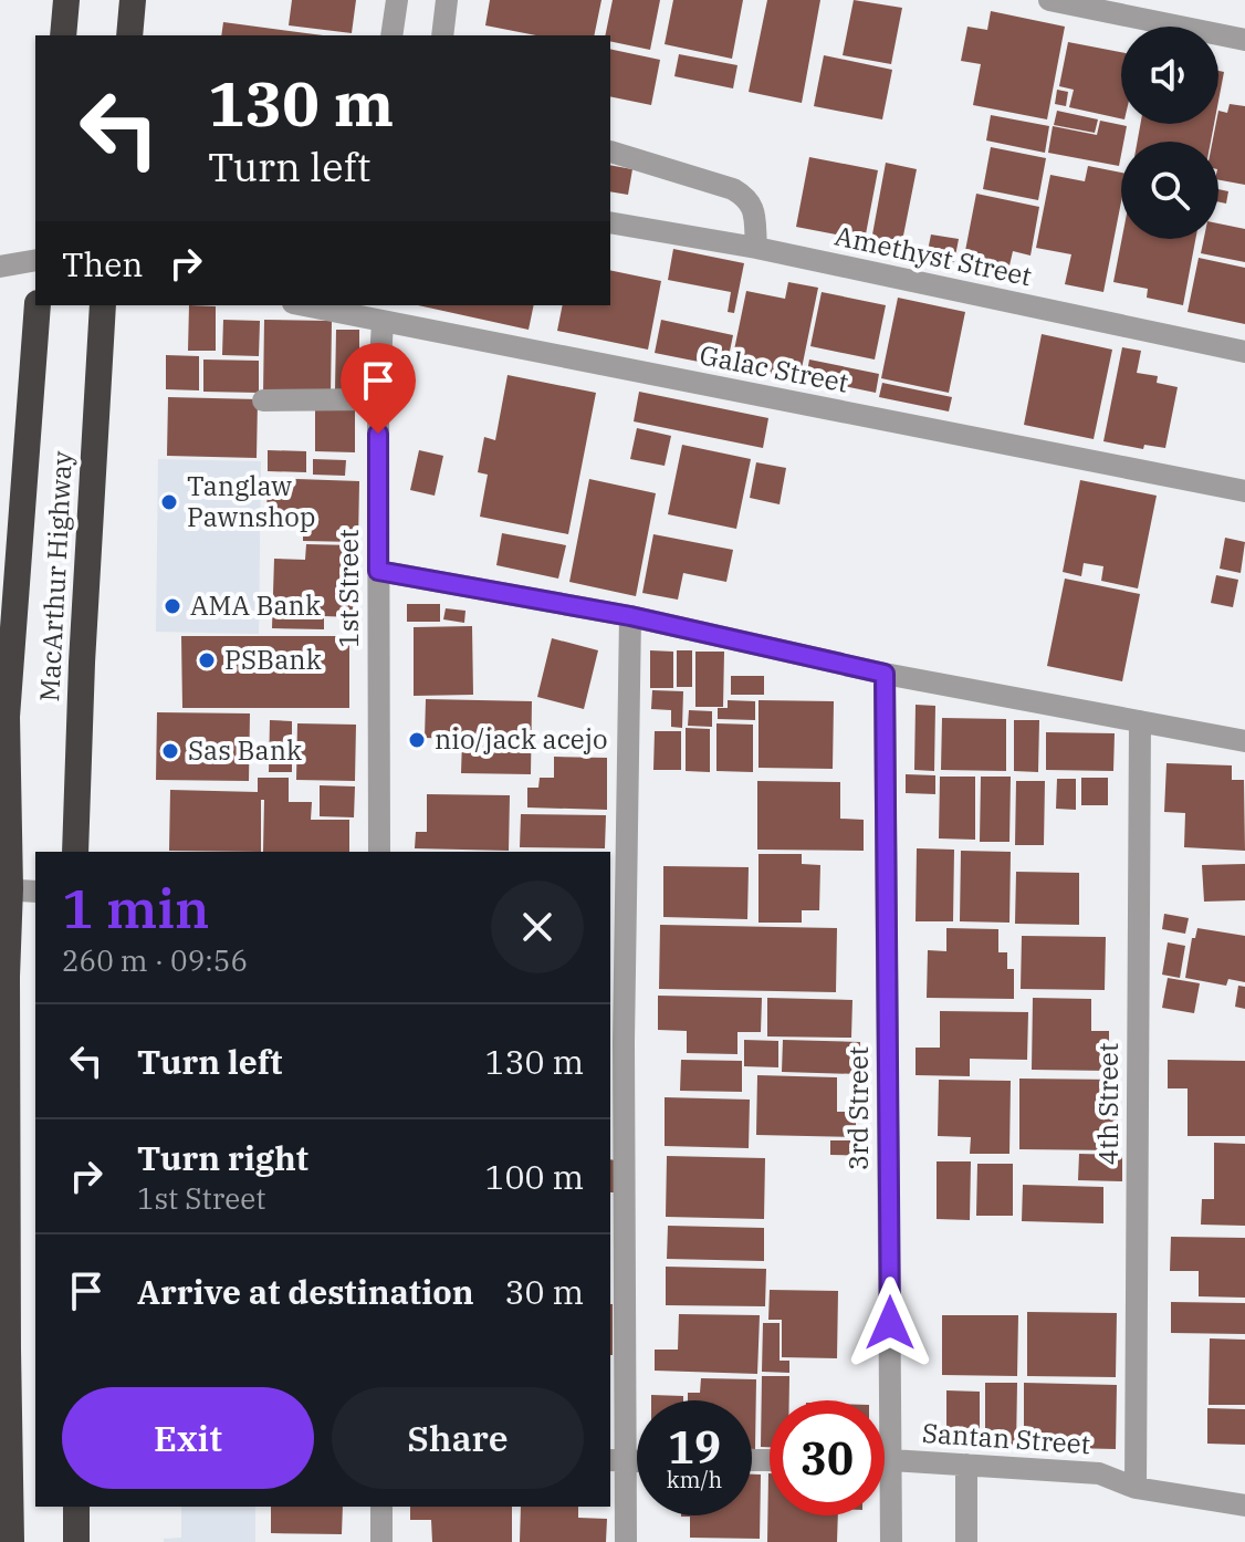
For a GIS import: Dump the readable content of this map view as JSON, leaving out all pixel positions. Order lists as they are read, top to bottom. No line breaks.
{"streets":{"highway":["MacArthur Highway"],"street":["Amethyst Street","Galac Street","1st Street","4th Street","3rd Street","Santan Street"]},"crossings":[["Galac Street","1st Street"],["4th Street","Santan Street"],["3rd Street","Santan Street"]],"places":["Tanglaw Pawnshop","AMA Bank","PSBank","nio/jack acejo","Sas Bank"],"page":{"turn":["130 m","Turn left"],"then":"Then","heading":["1 min","260 m · 09:56"],"list":[{"name":"Turn left","value":"130 m"},{"name":"Turn right","note":"1st Street","value":"100 m"},{"name":"Arrive at destination","value":"30 m"}],"buttons":["Exit","Share"],"speed":"19 km/h","limit":"30"}}
